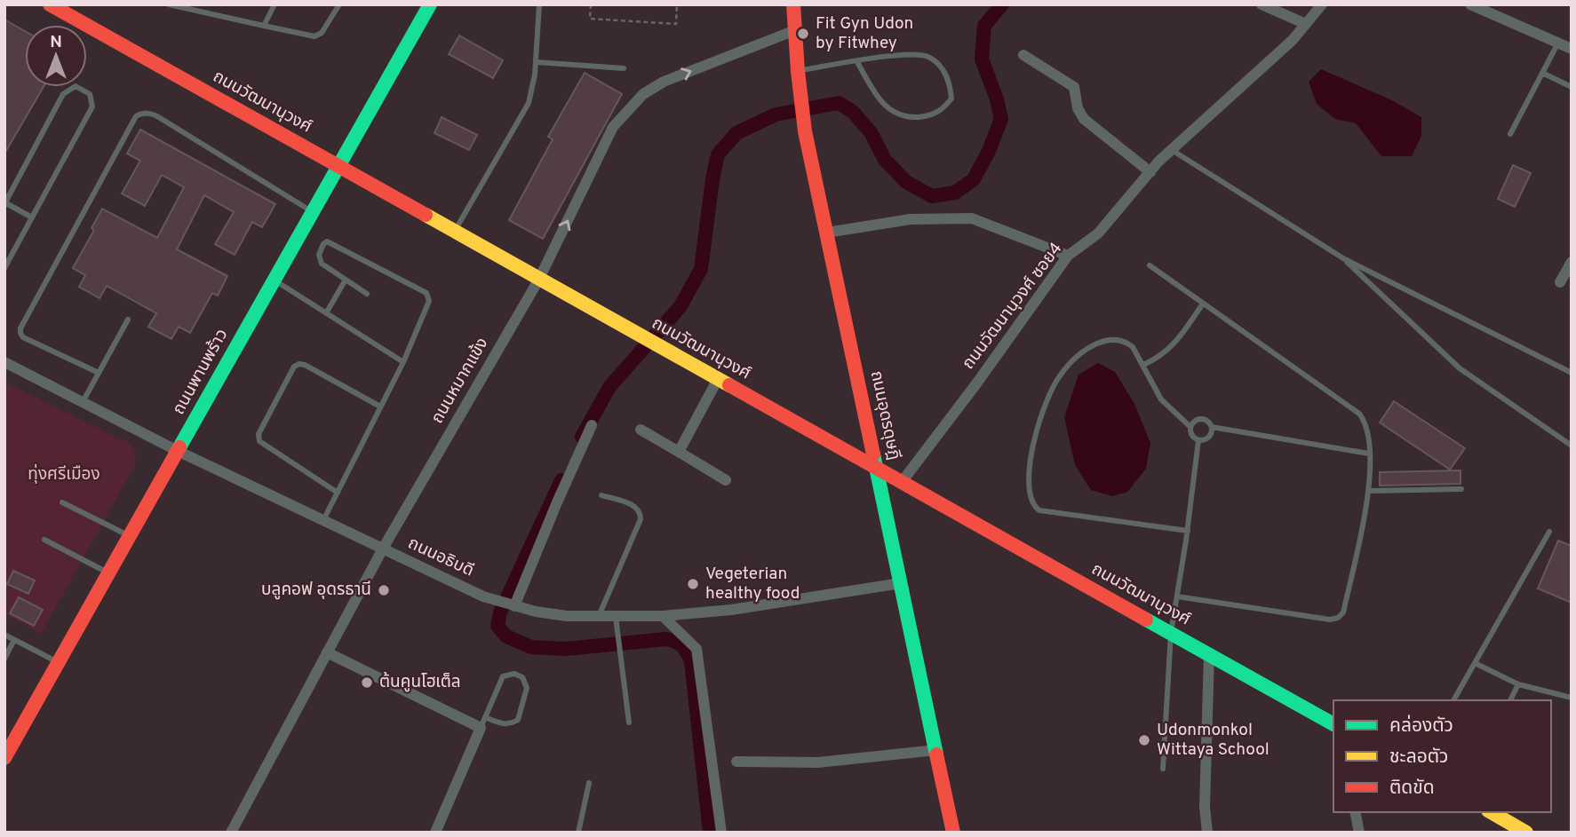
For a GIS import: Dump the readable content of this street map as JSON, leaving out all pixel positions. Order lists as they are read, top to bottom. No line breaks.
{"streets":{"street":["ถนนวัฒนานุวงศ์","ถนนวัฒนานุวงศ์ ซอย4","ถนนพานพร้าว","ถนนหมากแข้ง","ถนนอุดรดุษฎี","ถนนอธิบดี"]},"crossings":[["ถนนวัฒนานุวงศ์","ถนนวัฒนานุวงศ์ ซอย4"],["ถนนวัฒนานุวงศ์","ถนนพานพร้าว"],["ถนนวัฒนานุวงศ์","ถนนหมากแข้ง"],["ถนนวัฒนานุวงศ์","ถนนอุดรดุษฎี"],["ถนนพานพร้าว","ถนนอธิบดี"],["ถนนหมากแข้ง","ถนนอุดรดุษฎี"],["ถนนหมากแข้ง","ถนนอธิบดี"],["ถนนอุดรดุษฎี","ถนนอธิบดี"]],"one_way":["ถนนหมากแข้ง"],"parks":["ทุ่งศรีเมือง"],"places":["Fit Gyn Udon by Fitwhey","Vegeterian healthy food","บลูคอฟ อุดรธานี","ต้นคูนโฮเต็ล","Udonmonkol Wittaya School"],"legend":["คล่องตัว","ชะลอตัว","ติดขัด"],"north":"top"}
